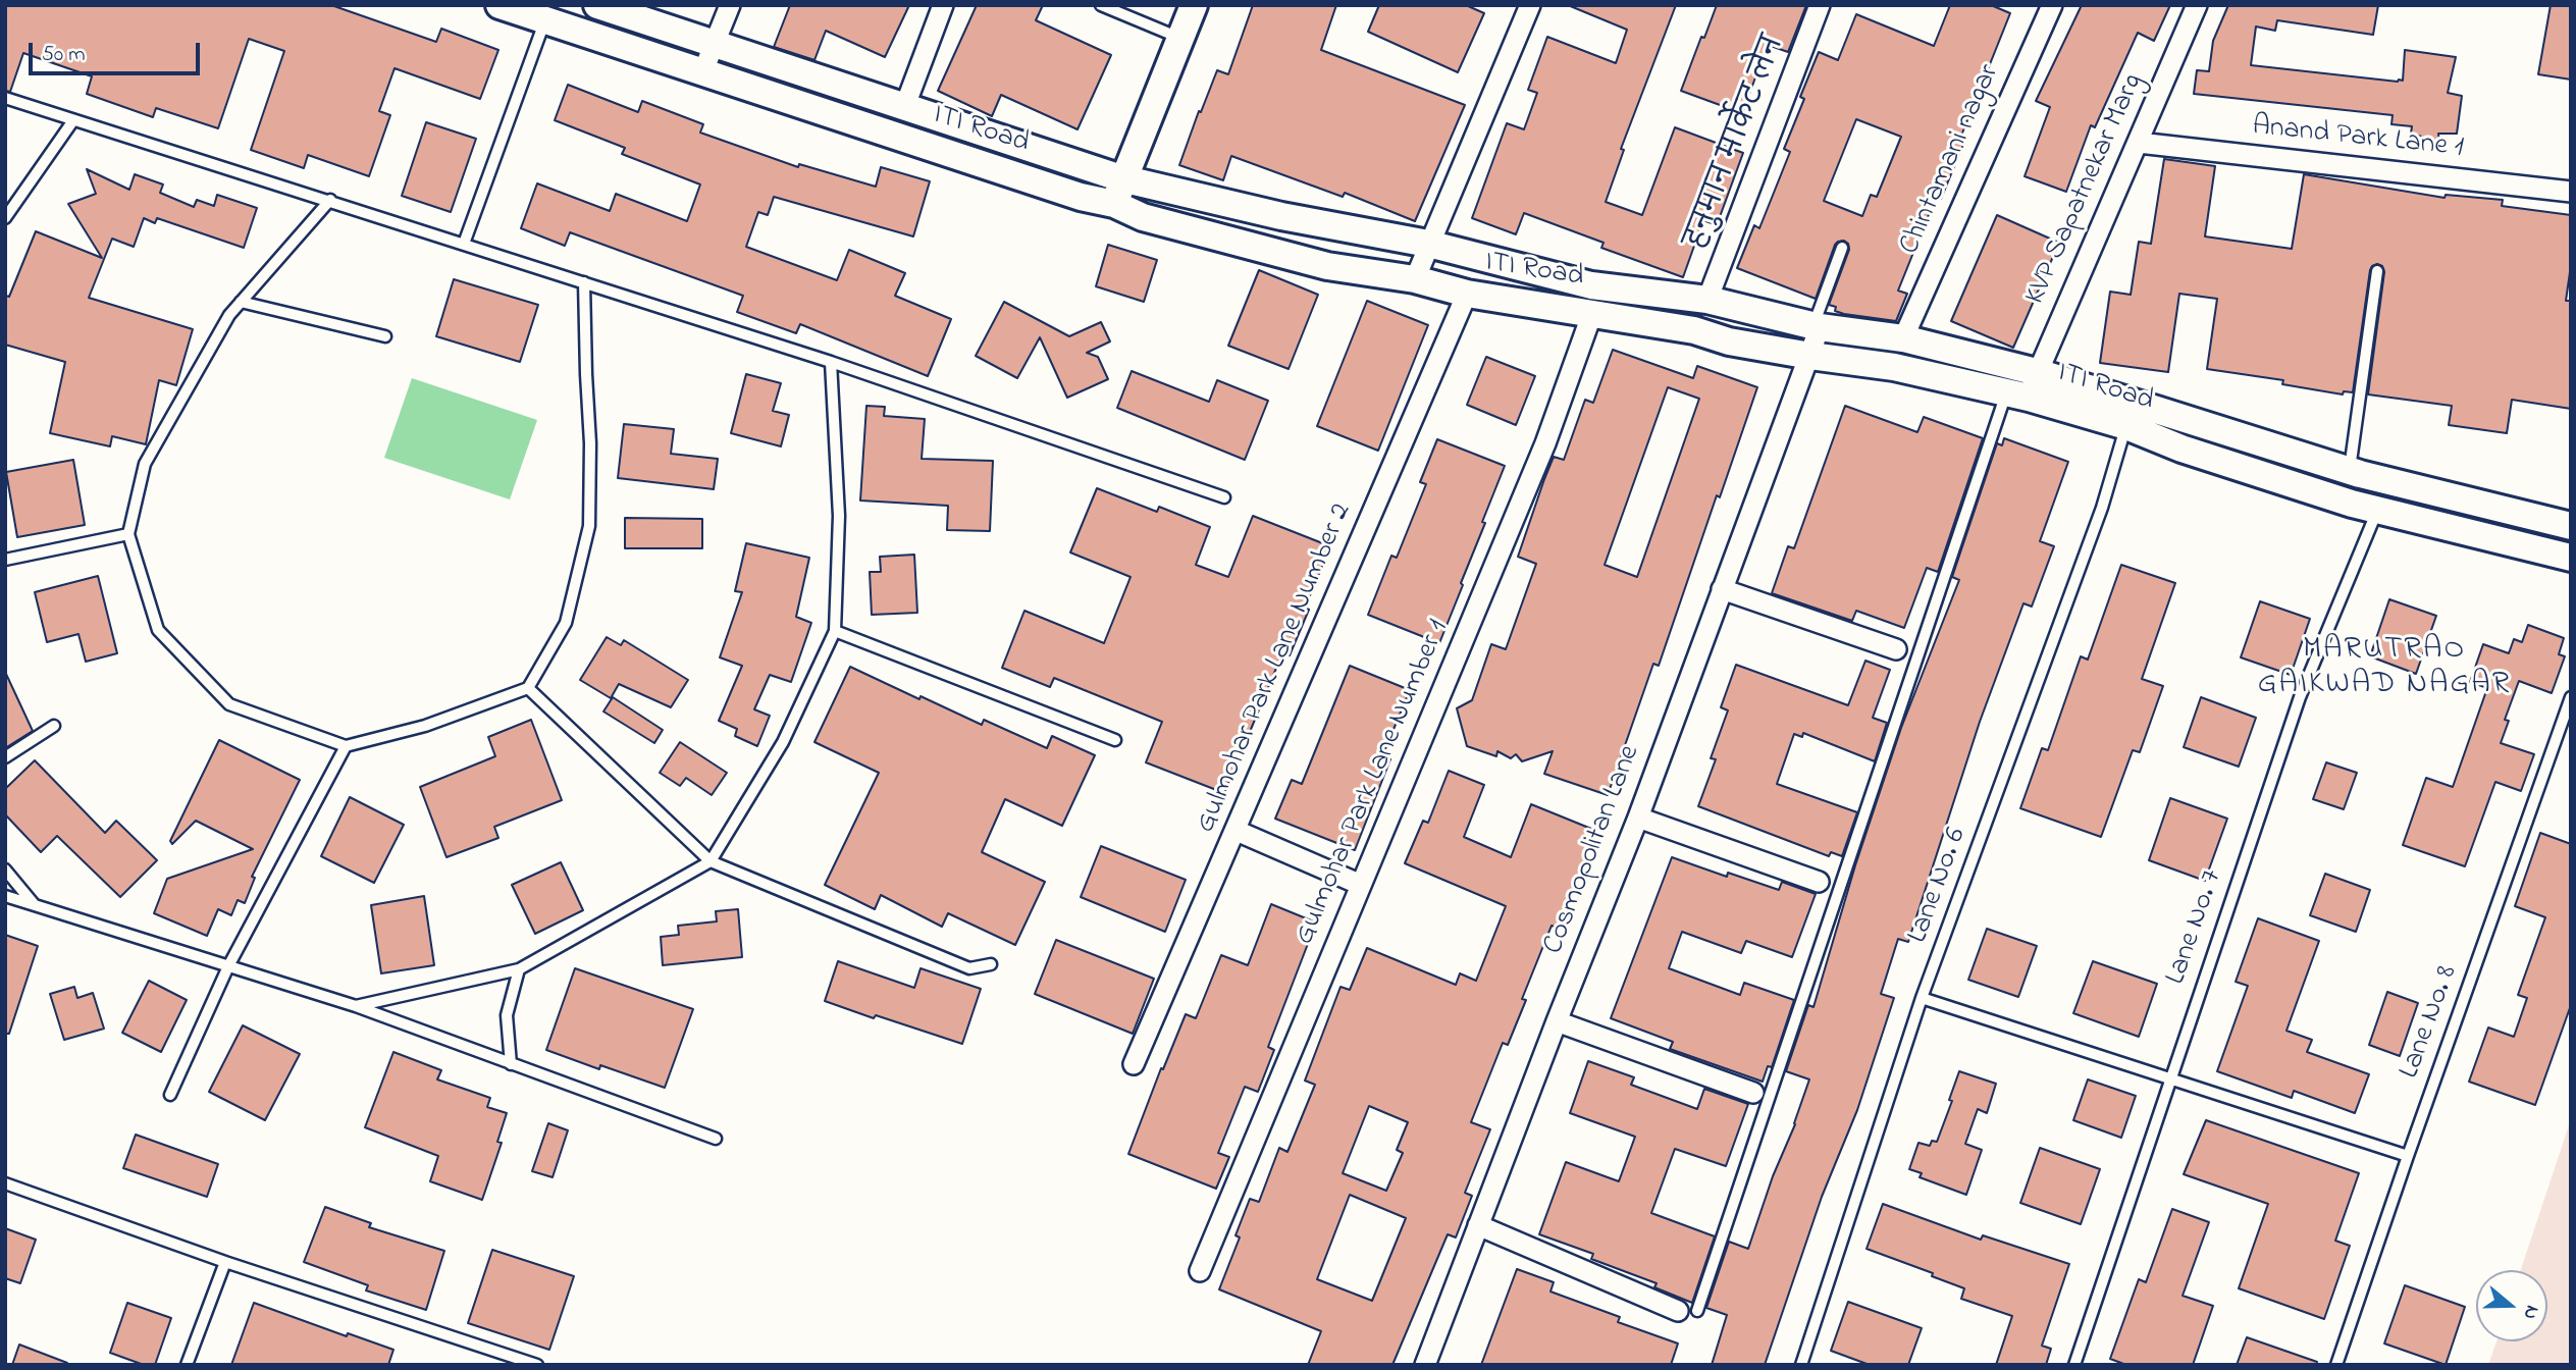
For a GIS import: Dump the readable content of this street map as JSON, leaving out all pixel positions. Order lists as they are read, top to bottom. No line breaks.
{"streets":{"main road":["ITI Road"],"street":["Anand Park Lane 1","हनुमान मार्केट लेन","Chintamani nagar","KVP Sapatnekar Marg","Gulmohar Park Lane Number 2","Gulmohar Park Lane Number 1","Cosmopolitan Lane"],"lane":["Lane No. 6","Lane No. 7","Lane No. 8"]},"crossings":[["ITI Road","हनुमान मार्केट लेन"],["ITI Road","Chintamani nagar"],["ITI Road","KVP Sapatnekar Marg"],["ITI Road","Gulmohar Park Lane Number 2"],["ITI Road","Gulmohar Park Lane Number 1"],["ITI Road","Cosmopolitan Lane"],["ITI Road","Lane No. 6"],["ITI Road","Lane No. 7"],["Anand Park Lane 1","KVP Sapatnekar Marg"]],"districts":["MARUTRAO GAIKWAD NAGAR"],"scale_bar":"50 m","north":"right"}
